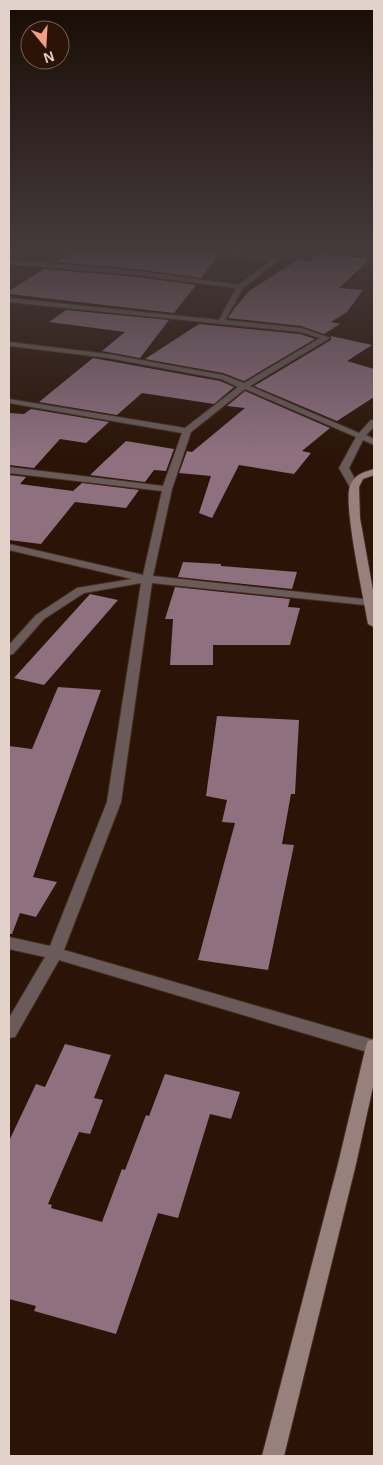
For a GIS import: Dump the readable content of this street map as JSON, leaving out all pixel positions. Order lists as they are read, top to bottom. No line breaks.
{"north":"bottom"}
